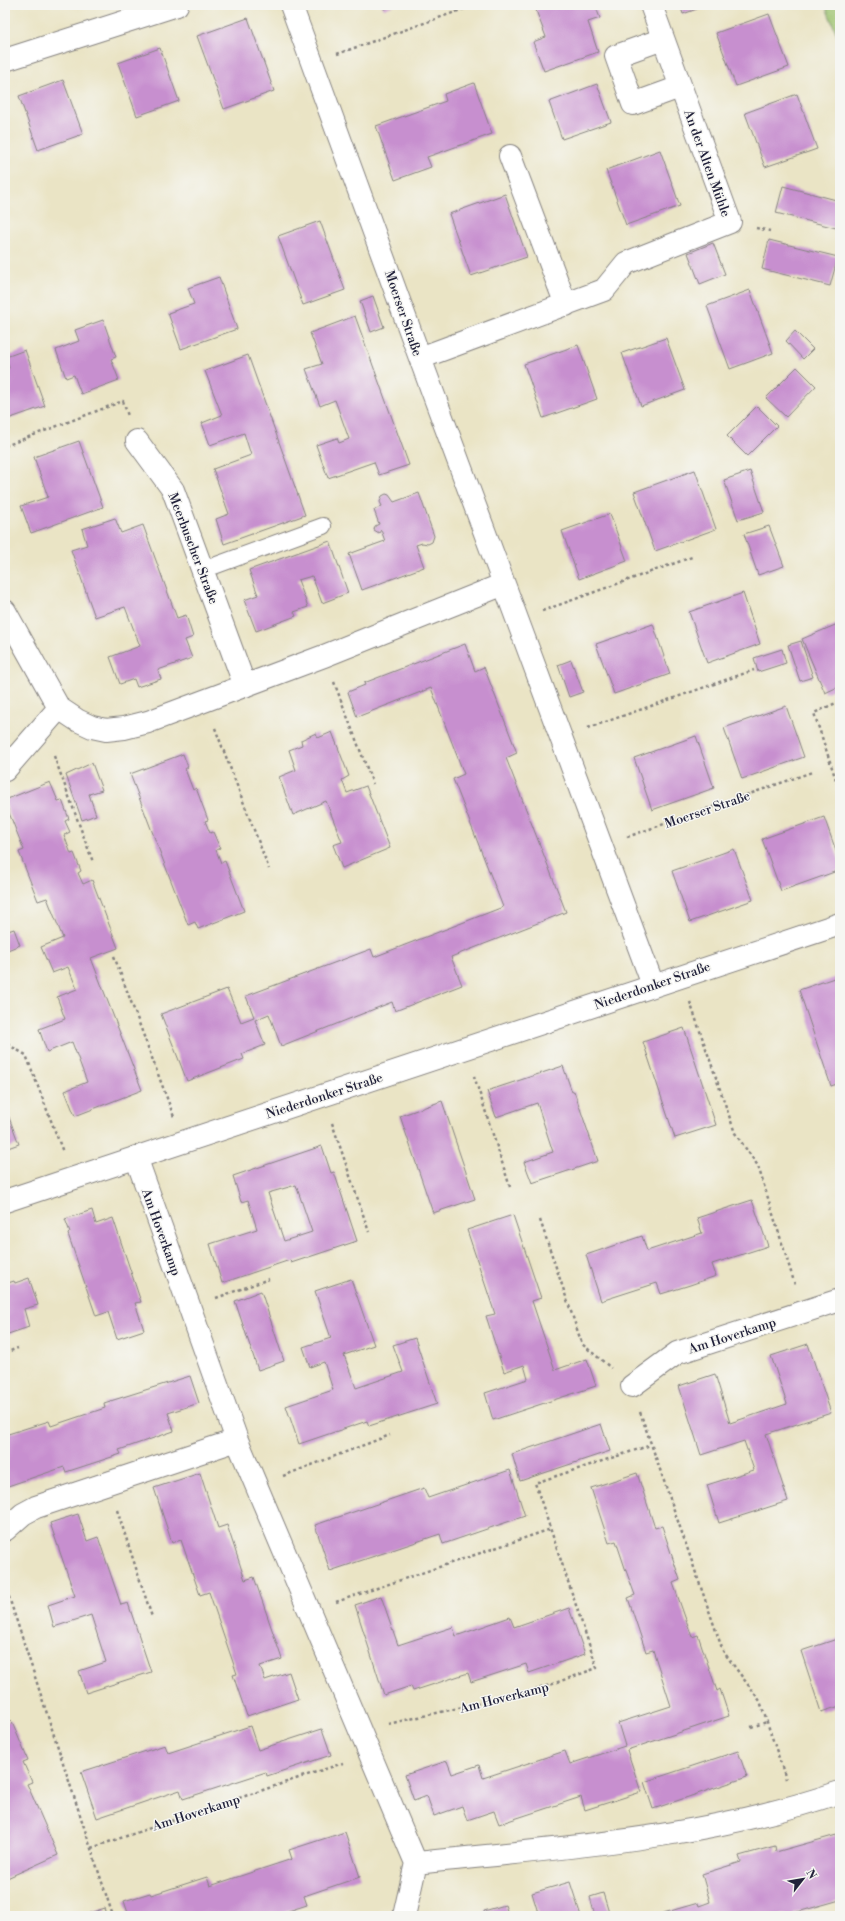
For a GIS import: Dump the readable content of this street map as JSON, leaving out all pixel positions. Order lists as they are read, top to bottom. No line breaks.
{"streets":{"street":["An der Alten Mühle","Moerser Straße","Meerbuscher Straße","Niederdonker Straße","Am Hoverkamp"]},"crossings":[["An der Alten Mühle","Moerser Straße"],["Moerser Straße","Niederdonker Straße"],["Niederdonker Straße","Am Hoverkamp"]],"north":"top right"}
